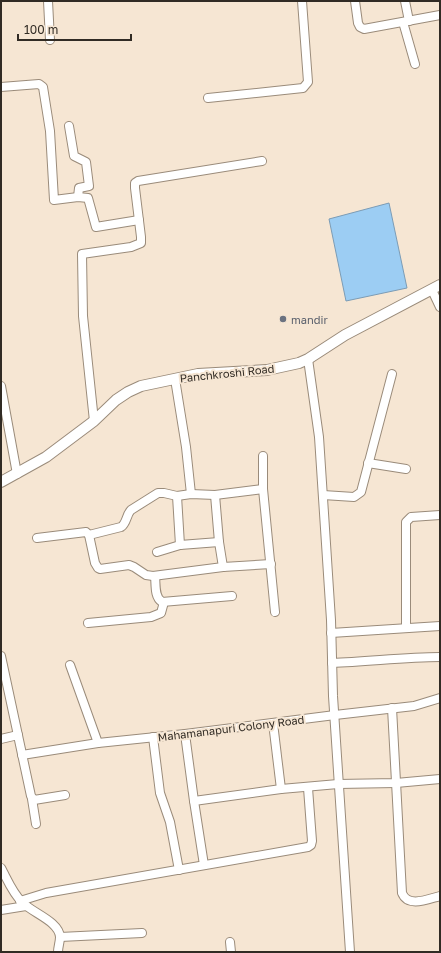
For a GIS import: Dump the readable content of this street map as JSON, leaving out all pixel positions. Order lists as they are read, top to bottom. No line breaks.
{"streets":{"street":["Panchkroshi Road","Mahamanapuri Colony Road"]},"places":["mandir"],"scale_bar":"100 m"}
